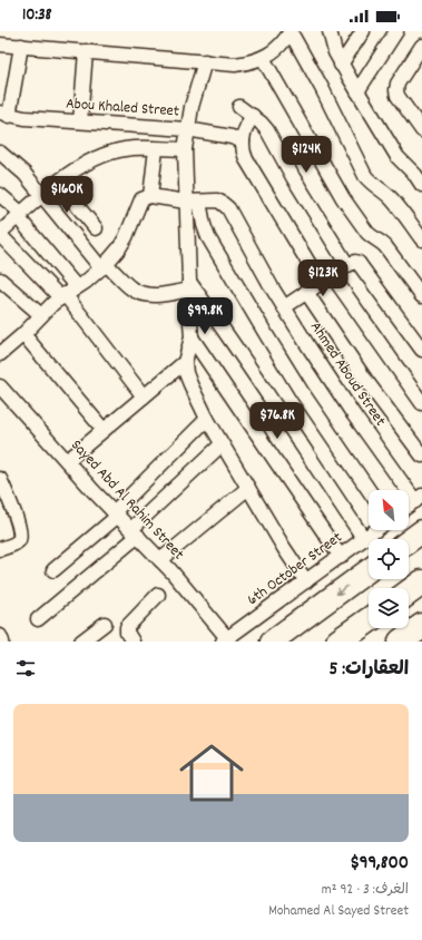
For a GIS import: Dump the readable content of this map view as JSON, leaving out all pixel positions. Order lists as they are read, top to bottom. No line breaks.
{"streets":{"street":["Abou Khaled Street","Ahmed Aboud Street","Sayed Abd Al Rahim Street","6th October Street"]},"crossings":[["Sayed Abd Al Rahim Street","6th October Street"]],"north":"top left","page":{"status":"10:38","price":["$124K","$160K","$123K","$99.8K","$76.8K"],"heading":"العقارات: 5","list":[{"name":"$99,800","note":"الغرف: 3 · 92 m² · Mohamed Al Sayed Street"}]}}
